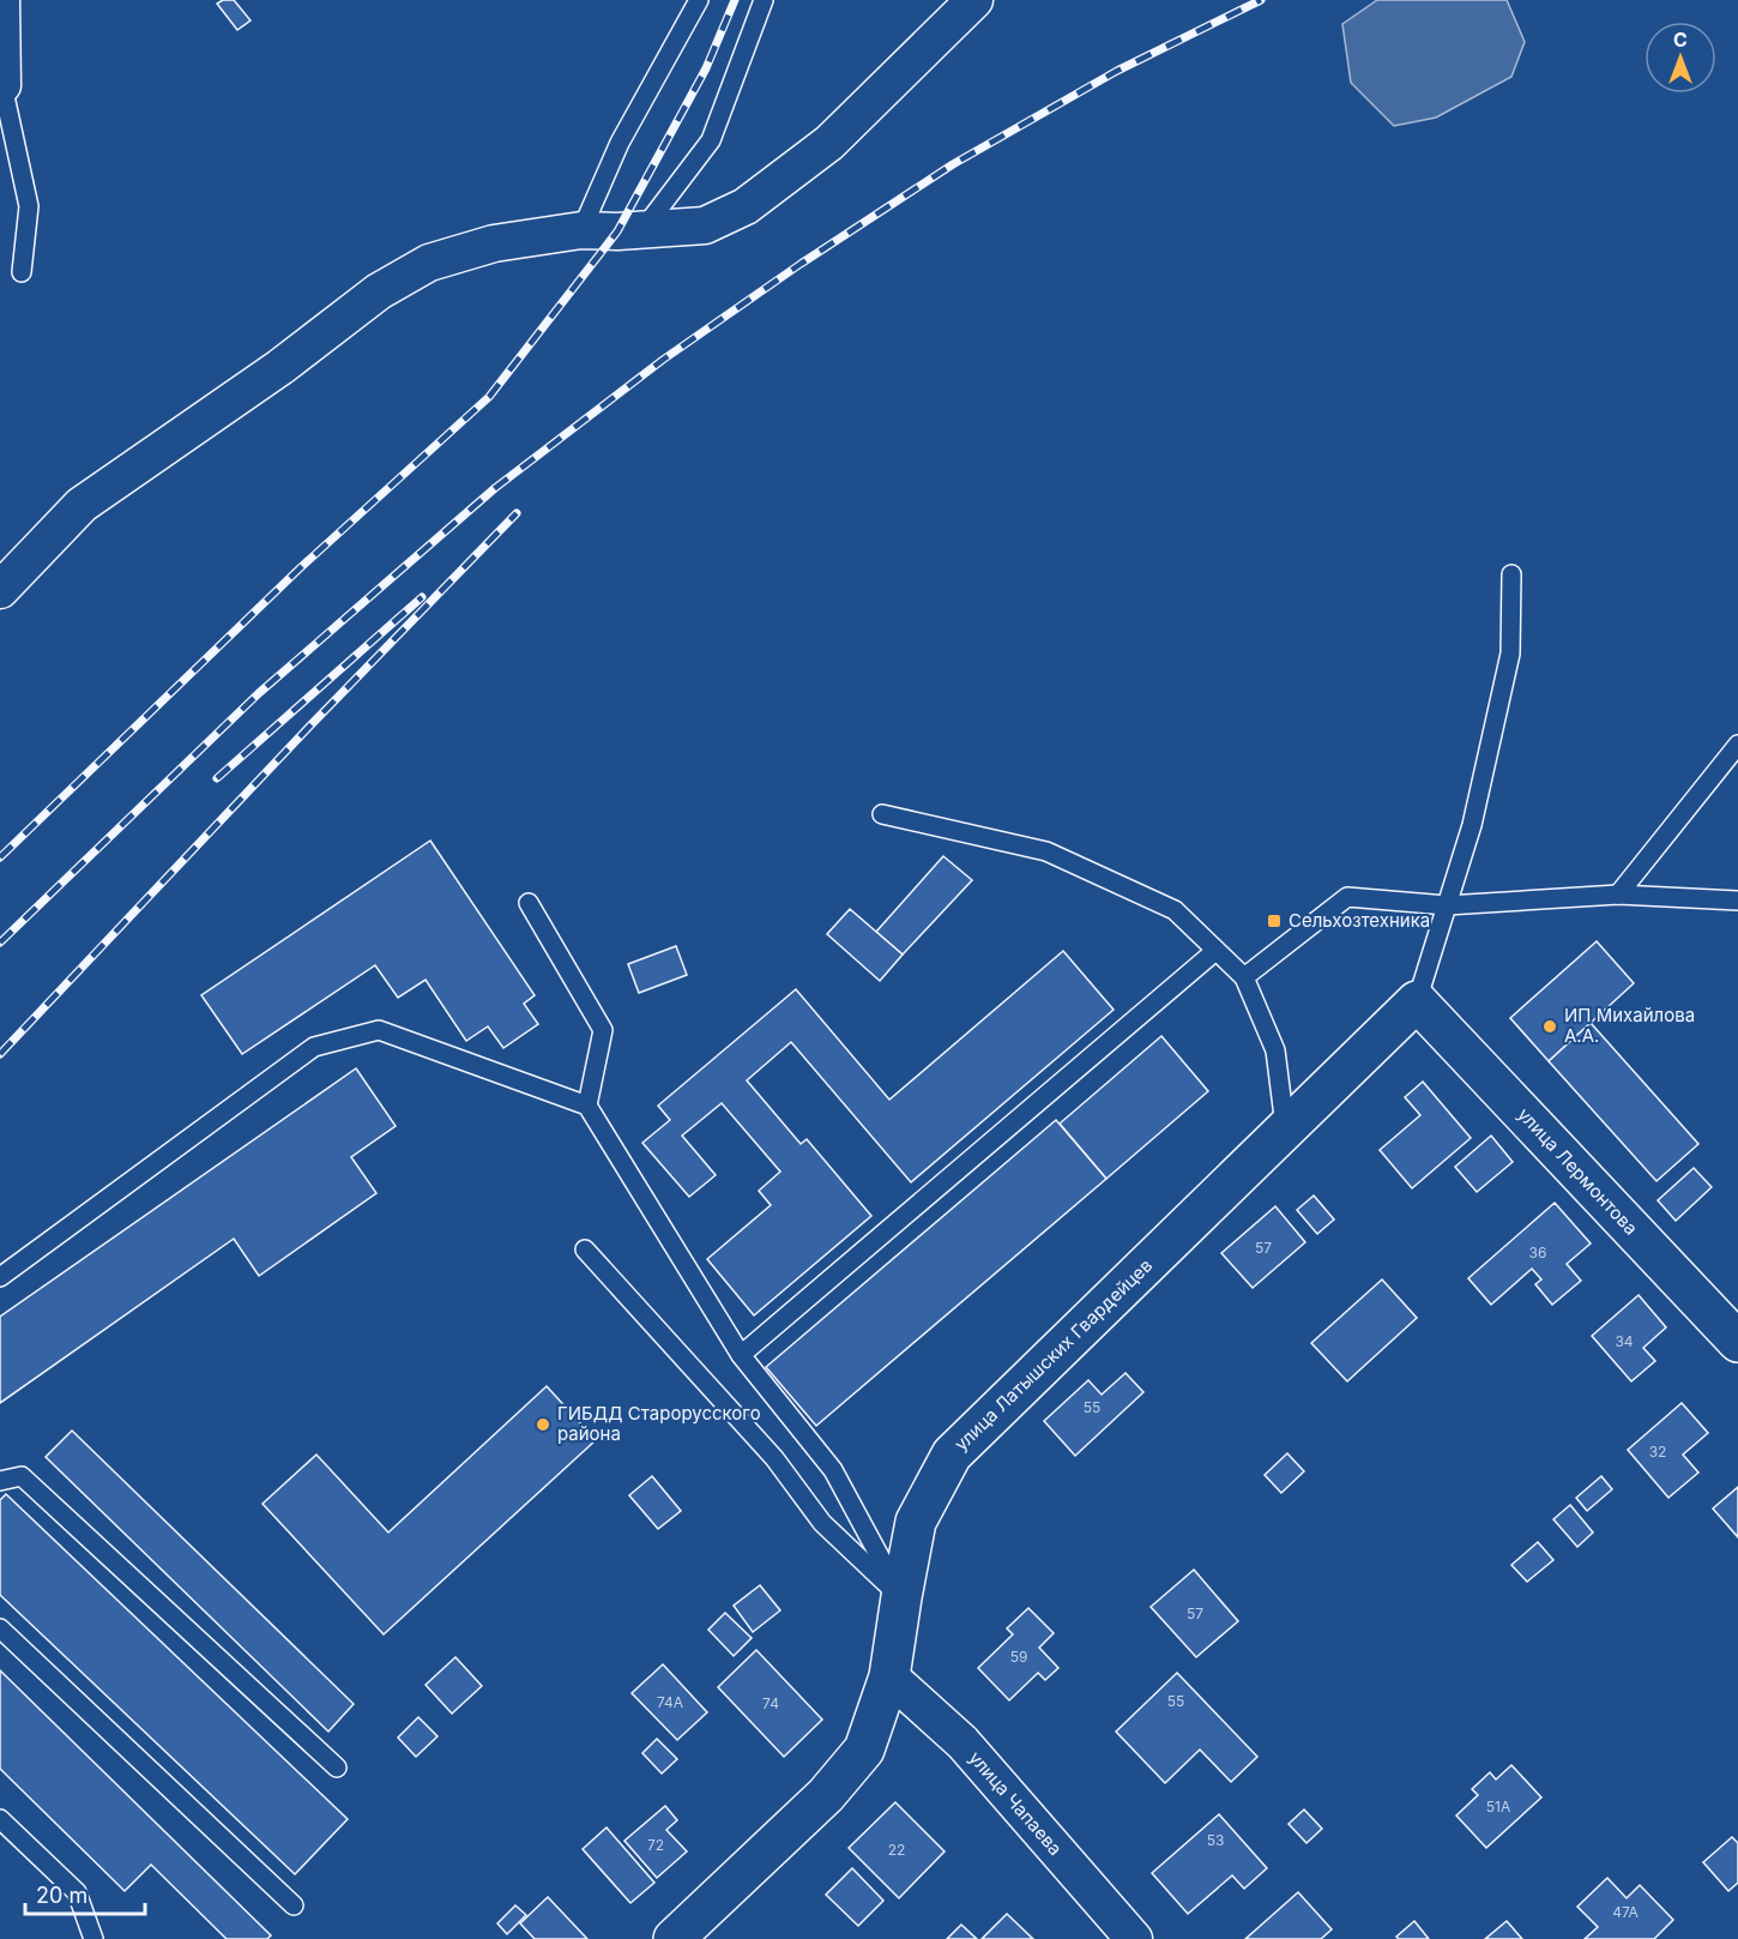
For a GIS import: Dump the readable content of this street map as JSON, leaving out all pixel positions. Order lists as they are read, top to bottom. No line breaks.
{"streets":{"street":["улица Лермонтова","улица Латышских Гвардейцев","улица Чапаева"]},"crossings":[["улица Лермонтова","улица Латышских Гвардейцев"],["улица Латышских Гвардейцев","улица Чапаева"]],"places":{"transit":["Сельхозтехника"],"other":["ИП Михайлова А.А.","ГИБДД Старорусского района"]},"house_numbers":["57","36","34","55","32","57","59","55","74А","74","51А","53","72","22","47А"],"scale_bar":"20 m","north":"top"}
